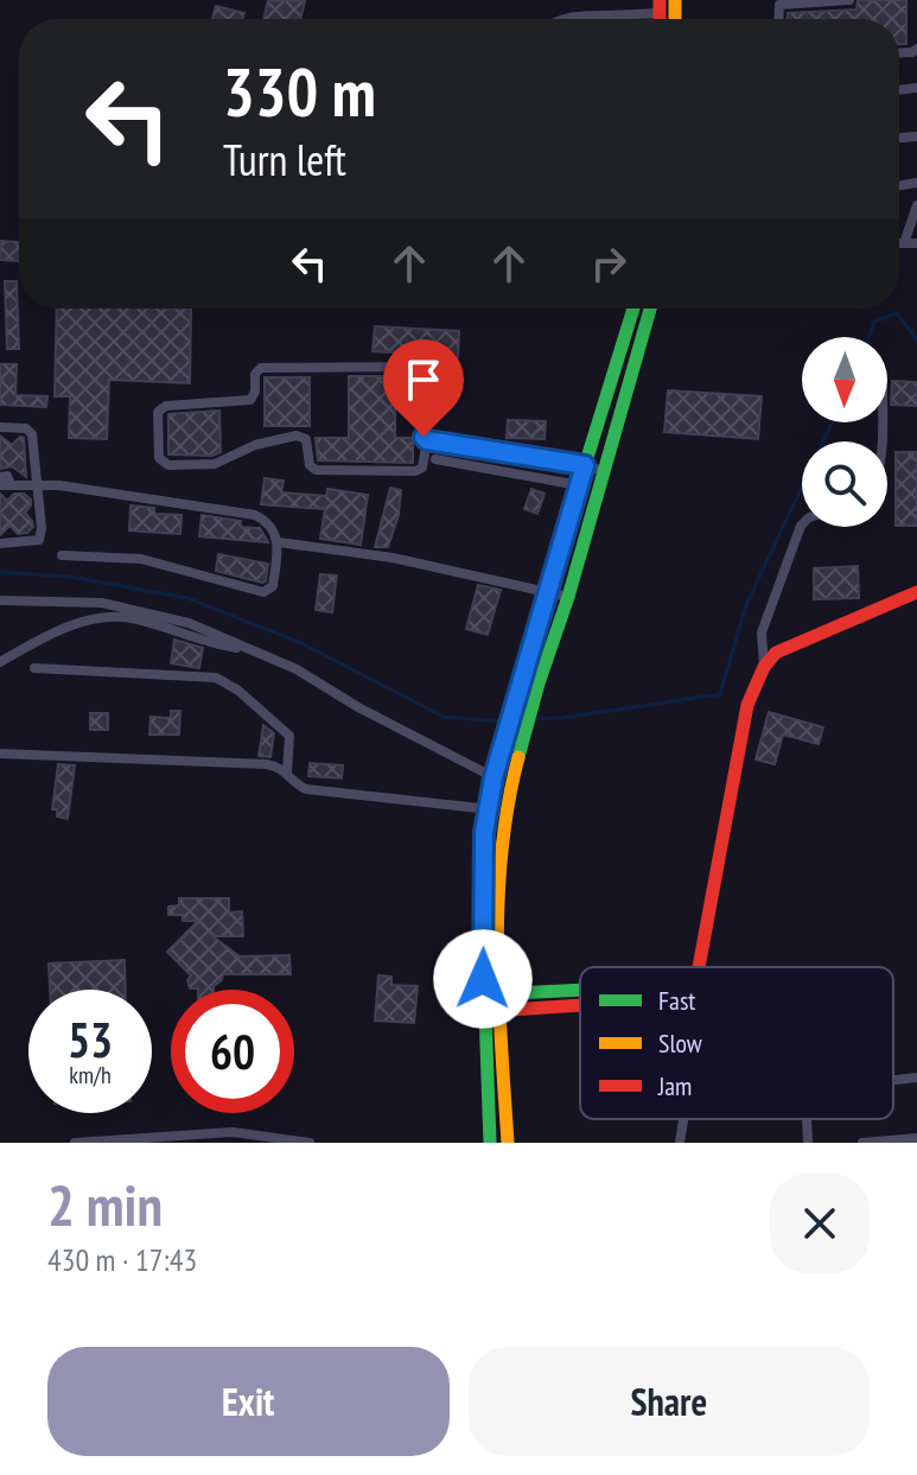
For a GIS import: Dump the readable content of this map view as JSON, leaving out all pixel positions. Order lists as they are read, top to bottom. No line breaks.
{"legend":["Fast","Slow","Jam"],"north":"bottom","page":{"turn":["330 m","Turn left"],"speed":"53 km/h","limit":"60","heading":["2 min","430 m · 17:43"],"buttons":["Exit","Share"]}}
